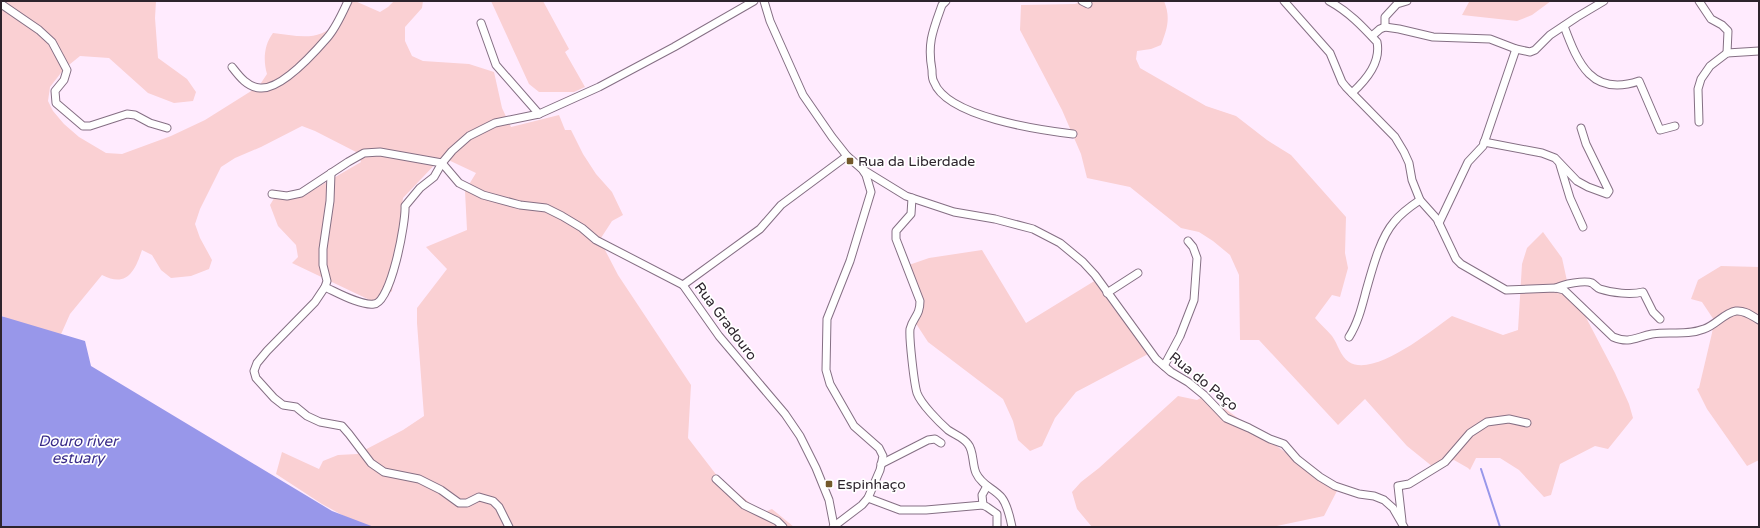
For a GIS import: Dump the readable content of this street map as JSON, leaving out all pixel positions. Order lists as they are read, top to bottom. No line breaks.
{"streets":{"street":["Rua Gradouro","Rua do Paço"]},"water":["Douro river estuary"],"places":{"transit":["Rua da Liberdade","Espinhaço"]}}
